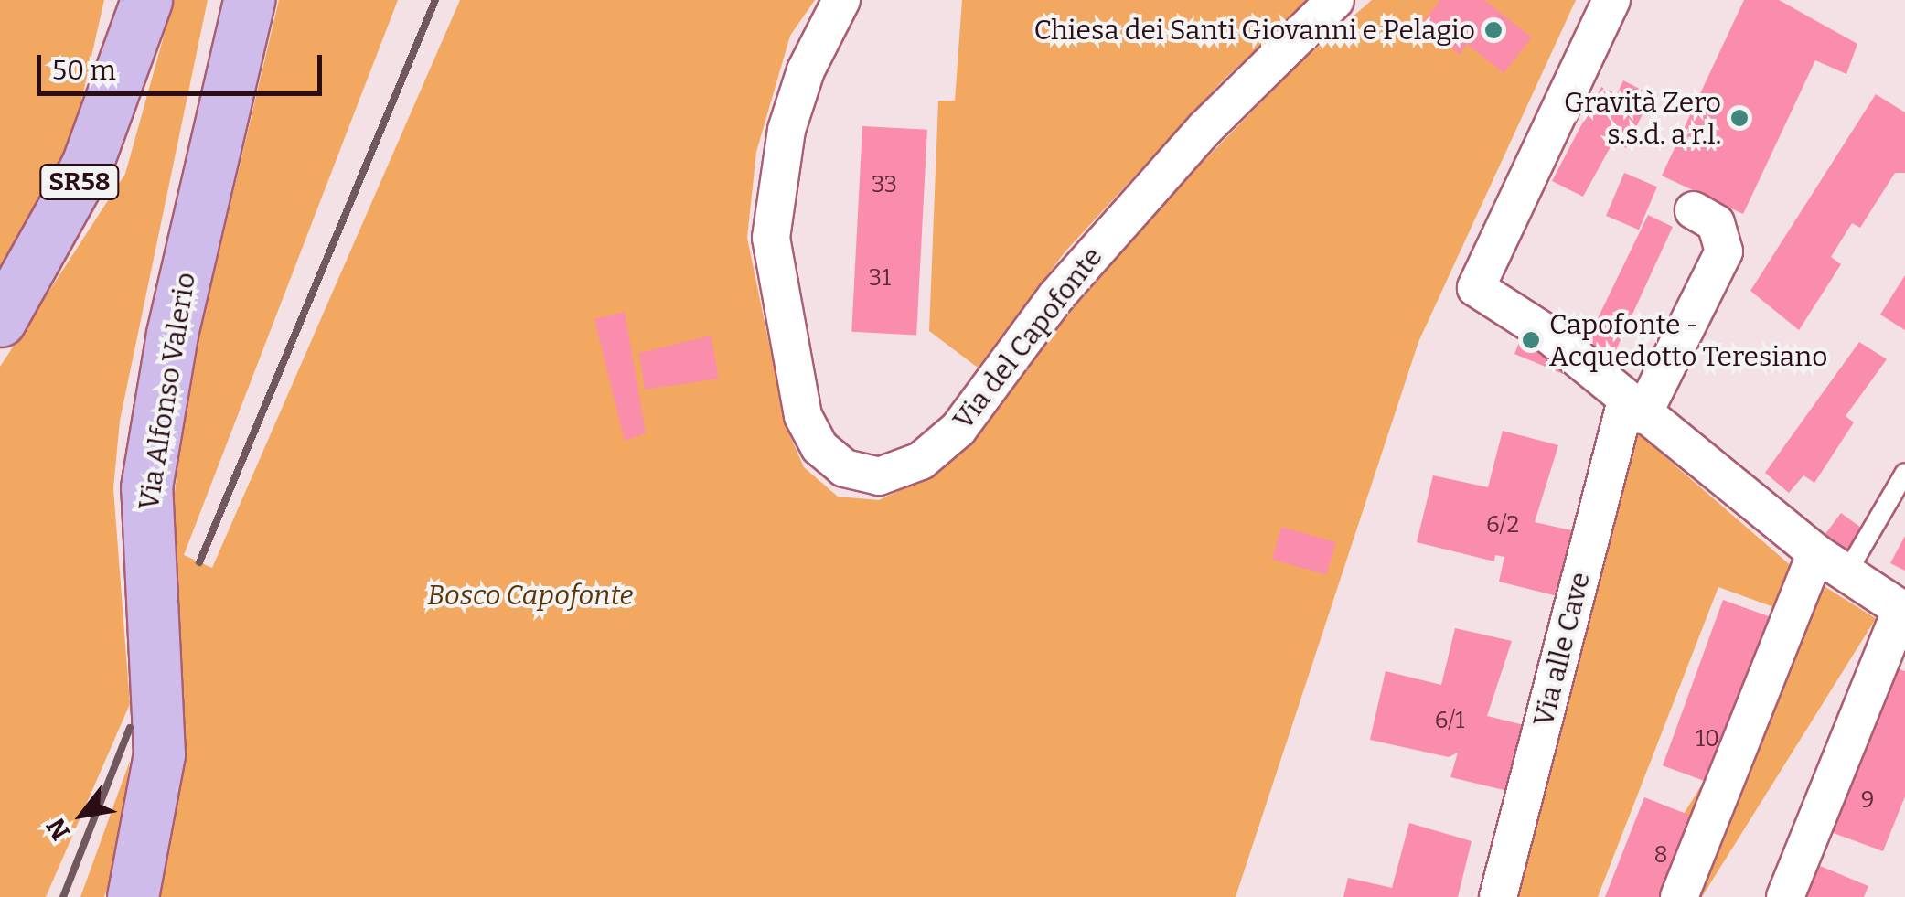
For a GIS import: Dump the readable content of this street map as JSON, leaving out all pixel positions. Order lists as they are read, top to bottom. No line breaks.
{"streets":{"main road":["SR58","Via Alfonso Valerio"],"street":["Via del Capofonte","Via alle Cave"]},"parks":["Bosco Capofonte"],"places":["Chiesa dei Santi Giovanni e Pelagio","Gravità Zero s.s.d. a r.l.","Capofonte - Acquedotto Teresiano"],"house_numbers":["33","31","6/2","6/1","10","9","8"],"scale_bar":"50 m","north":"bottom left"}
